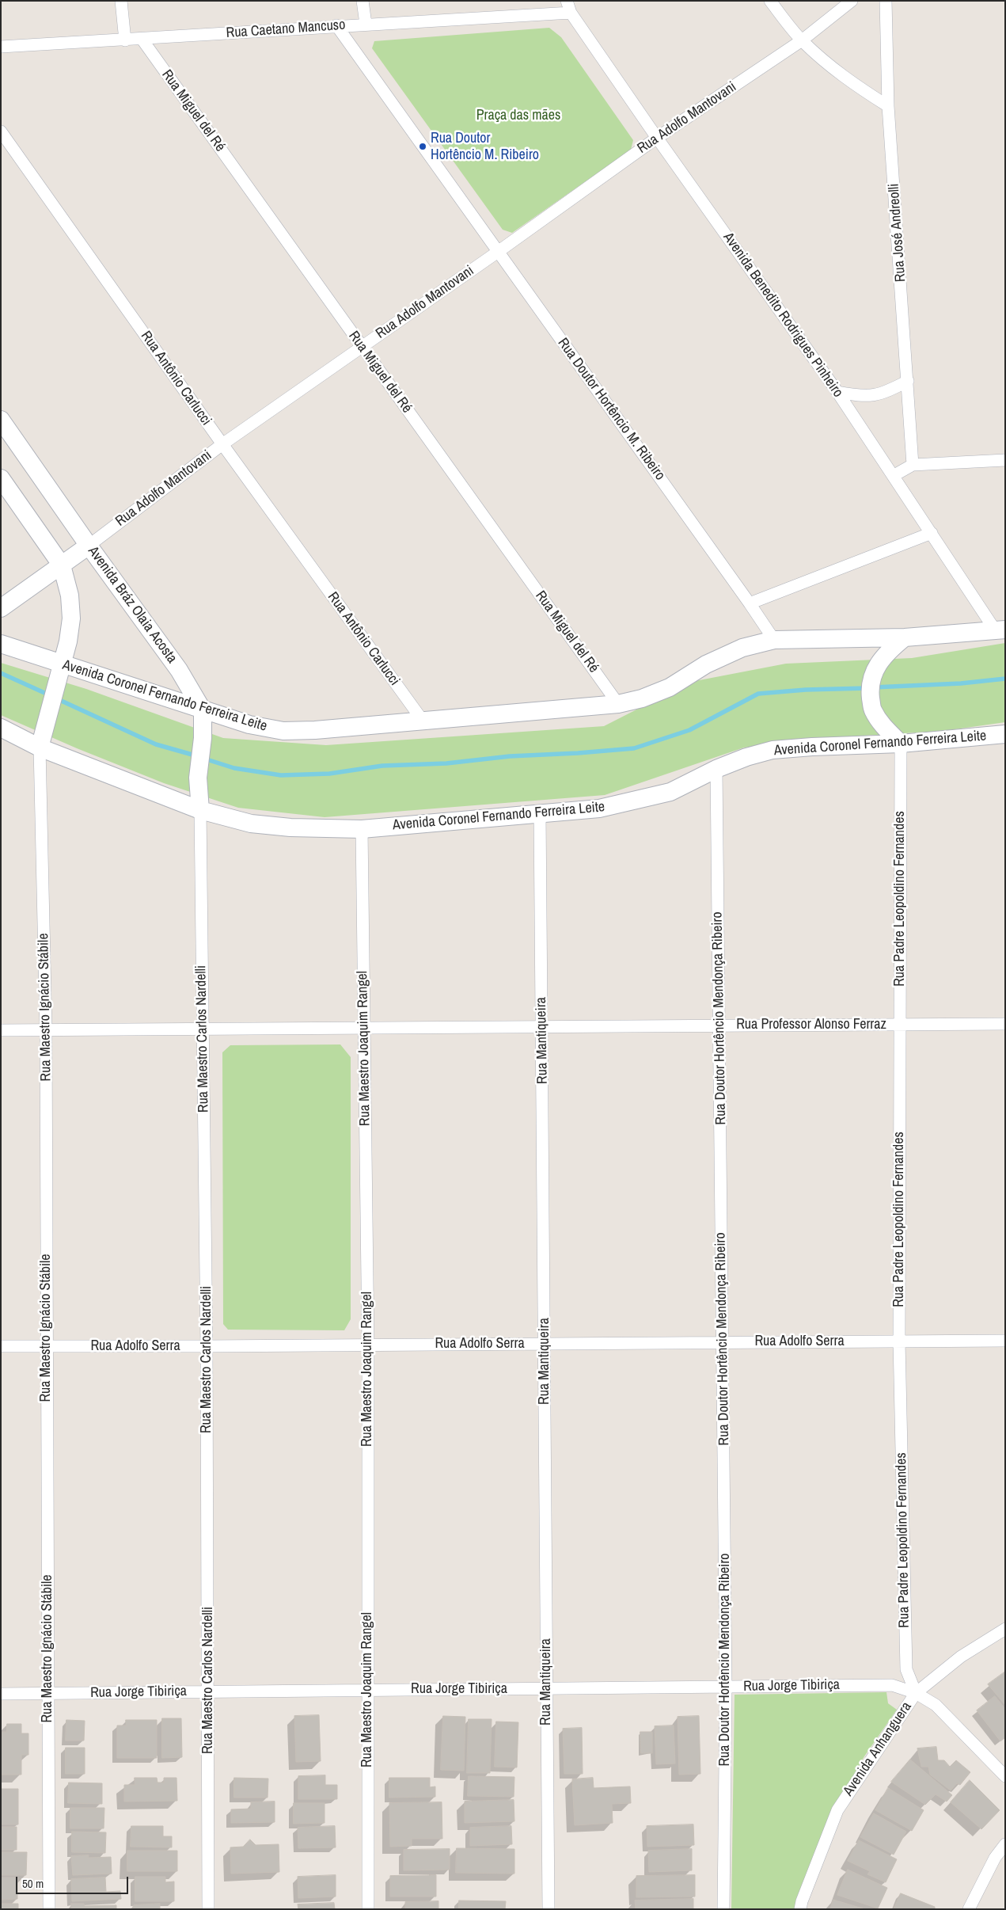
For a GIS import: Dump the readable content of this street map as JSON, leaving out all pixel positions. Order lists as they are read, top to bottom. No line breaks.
{"streets":{"street":["Rua Caetano Mancuso","Rua Miguel del Ré","Rua Adolfo Mantovani","Rua José Andreolli","Avenida Benedito Rodrigues Pinheiro","Rua Antônio Carlucci","Rua Doutor Hortêncio M. Ribeiro","Avenida Bráz Olaia Acosta","Avenida Coronel Fernando Ferreira Leite","Rua Padre Leopoldino Fernandes","Rua Maestro Ignácio Stábile","Rua Doutor Hortêncio Mendonça Ribeiro","Rua Professor Alonso Ferraz","Rua Maestro Carlos Nardelli","Rua Mantiqueira","Rua Maestro Joaquim Rangel","Rua Adolfo Serra","Rua Jorge Tibiriça","Avenida Anhanguera"]},"crossings":[["Rua Caetano Mancuso","Rua Miguel del Ré"],["Rua Caetano Mancuso","Avenida Benedito Rodrigues Pinheiro"],["Rua Caetano Mancuso","Rua Doutor Hortêncio M. Ribeiro"],["Rua Miguel del Ré","Rua Adolfo Mantovani"],["Rua Miguel del Ré","Avenida Coronel Fernando Ferreira Leite"],["Rua Adolfo Mantovani","Avenida Benedito Rodrigues Pinheiro"],["Rua Adolfo Mantovani","Rua Antônio Carlucci"],["Rua Adolfo Mantovani","Rua Doutor Hortêncio M. Ribeiro"],["Rua Adolfo Mantovani","Avenida Bráz Olaia Acosta"],["Avenida Benedito Rodrigues Pinheiro","Avenida Coronel Fernando Ferreira Leite"],["Rua Antônio Carlucci","Avenida Coronel Fernando Ferreira Leite"],["Rua Doutor Hortêncio M. Ribeiro","Avenida Coronel Fernando Ferreira Leite"],["Avenida Bráz Olaia Acosta","Avenida Coronel Fernando Ferreira Leite"],["Avenida Coronel Fernando Ferreira Leite","Rua Padre Leopoldino Fernandes"],["Avenida Coronel Fernando Ferreira Leite","Rua Maestro Ignácio Stábile"],["Avenida Coronel Fernando Ferreira Leite","Rua Doutor Hortêncio Mendonça Ribeiro"],["Avenida Coronel Fernando Ferreira Leite","Rua Maestro Carlos Nardelli"],["Avenida Coronel Fernando Ferreira Leite","Rua Mantiqueira"],["Avenida Coronel Fernando Ferreira Leite","Rua Maestro Joaquim Rangel"],["Rua Padre Leopoldino Fernandes","Rua Professor Alonso Ferraz"],["Rua Padre Leopoldino Fernandes","Rua Adolfo Serra"],["Rua Padre Leopoldino Fernandes","Rua Jorge Tibiriça"],["Rua Padre Leopoldino Fernandes","Avenida Anhanguera"],["Rua Maestro Ignácio Stábile","Rua Professor Alonso Ferraz"],["Rua Maestro Ignácio Stábile","Rua Adolfo Serra"],["Rua Maestro Ignácio Stábile","Rua Jorge Tibiriça"],["Rua Doutor Hortêncio Mendonça Ribeiro","Rua Professor Alonso Ferraz"],["Rua Doutor Hortêncio Mendonça Ribeiro","Rua Adolfo Serra"],["Rua Doutor Hortêncio Mendonça Ribeiro","Rua Jorge Tibiriça"],["Rua Professor Alonso Ferraz","Rua Maestro Carlos Nardelli"],["Rua Professor Alonso Ferraz","Rua Mantiqueira"],["Rua Professor Alonso Ferraz","Rua Maestro Joaquim Rangel"],["Rua Maestro Carlos Nardelli","Rua Adolfo Serra"],["Rua Maestro Carlos Nardelli","Rua Jorge Tibiriça"],["Rua Mantiqueira","Rua Adolfo Serra"],["Rua Mantiqueira","Rua Jorge Tibiriça"],["Rua Maestro Joaquim Rangel","Rua Adolfo Serra"],["Rua Maestro Joaquim Rangel","Rua Jorge Tibiriça"],["Rua Jorge Tibiriça","Avenida Anhanguera"]],"parks":["Praça das mães"],"places":["Rua Doutor Hortêncio M. Ribeiro"],"scale_bar":"50 m"}
